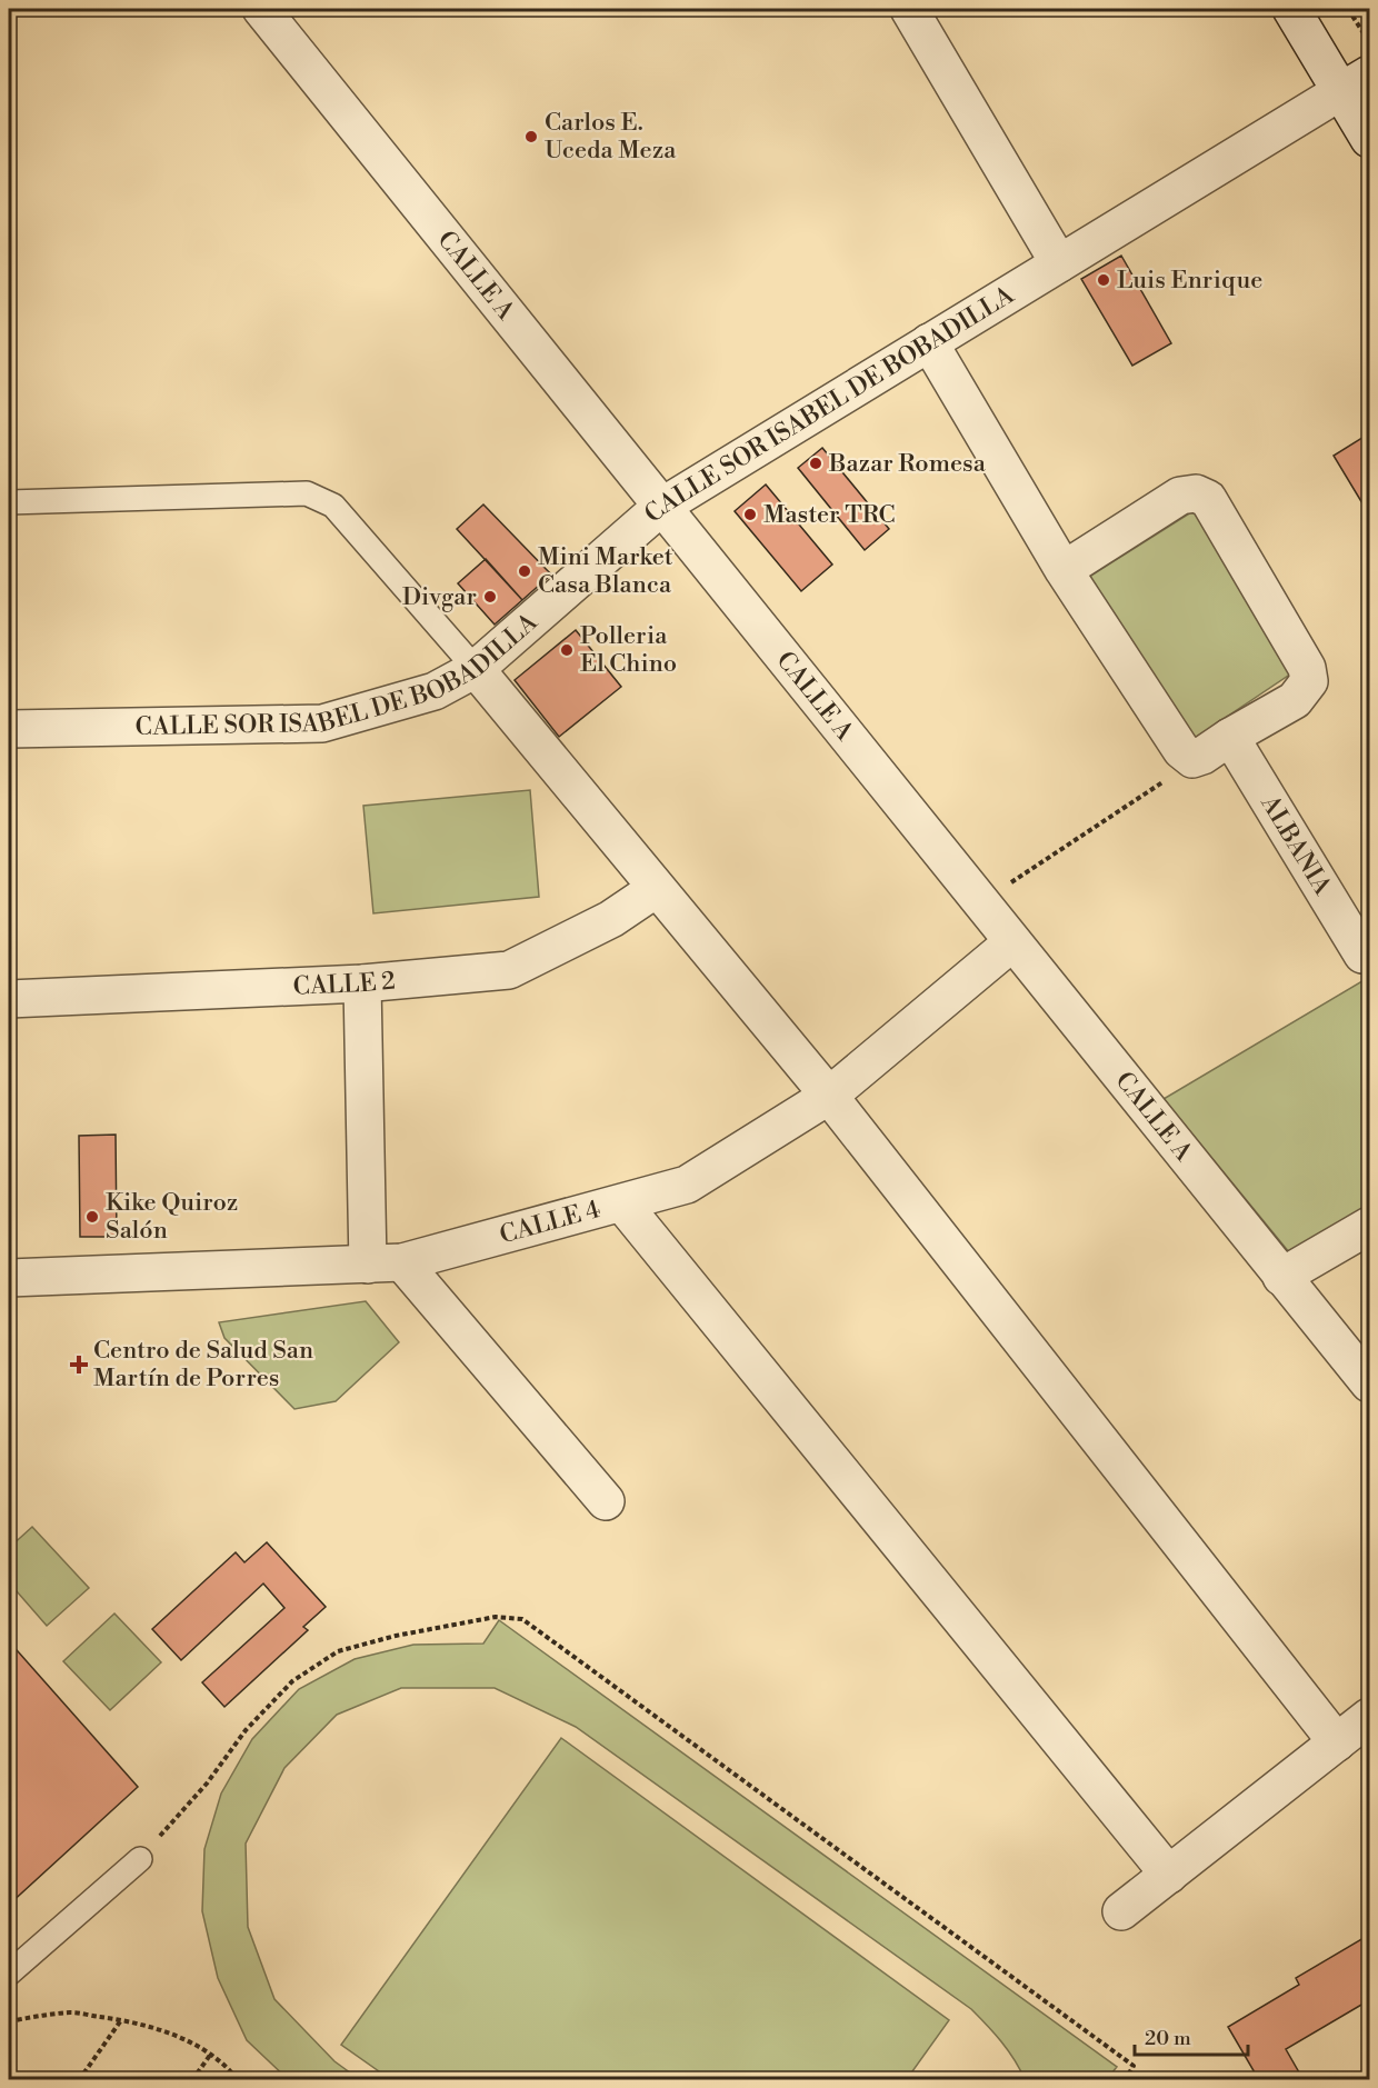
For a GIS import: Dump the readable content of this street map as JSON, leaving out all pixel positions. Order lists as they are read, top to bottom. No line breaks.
{"streets":{"street":["CALLE A","CALLE SOR ISABEL DE BOBADILLA","ALBANIA","CALLE 2","CALLE 4"]},"crossings":[["CALLE A","CALLE SOR ISABEL DE BOBADILLA"],["CALLE A","CALLE 4"]],"places":{"other":["Carlos E. Uceda Meza","Luis Enrique","Bazar Romesa","Master TRC","Mini Market Casa Blanca","Divgar","Polleria El Chino","Kike Quiroz Salón"],"health":["Centro de Salud San Martín de Porres"]},"scale_bar":"20 m"}
